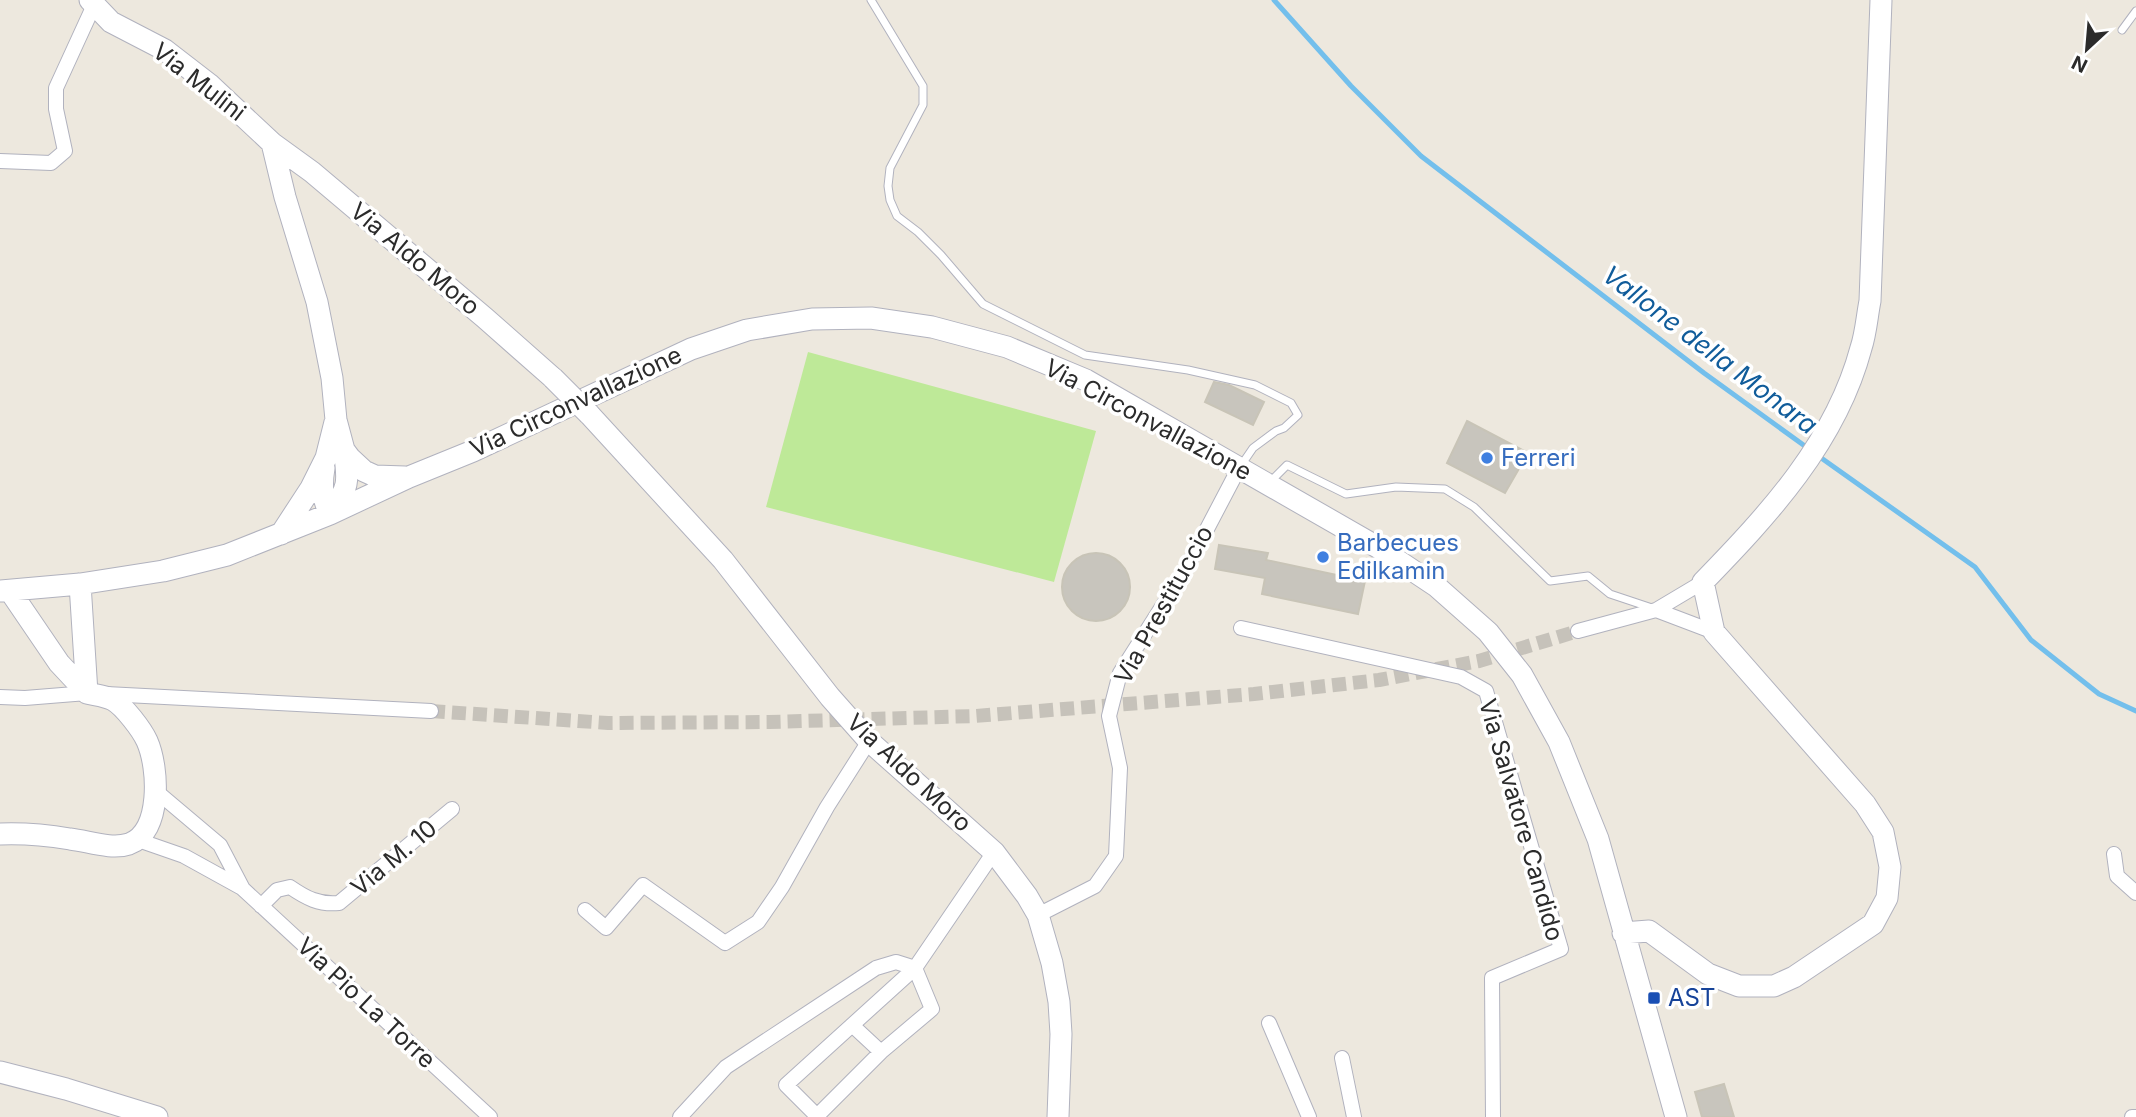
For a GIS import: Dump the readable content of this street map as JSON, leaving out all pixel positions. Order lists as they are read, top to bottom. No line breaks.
{"streets":{"street":["Via Mulini","Via Aldo Moro","Via Circonvallazione","Via Prestituccio","Via Salvatore Candido","Via M. 10","Via Pio La Torre"]},"crossings":[["Via Mulini","Via Aldo Moro"],["Via Aldo Moro","Via Prestituccio"],["Via Circonvallazione","Via Prestituccio"],["Via M. 10","Via Pio La Torre"]],"water":["Vallone della Monara"],"places":{"other":["Ferreri","Barbecues Edilkamin"],"transit":["AST"]},"north":"bottom left"}
